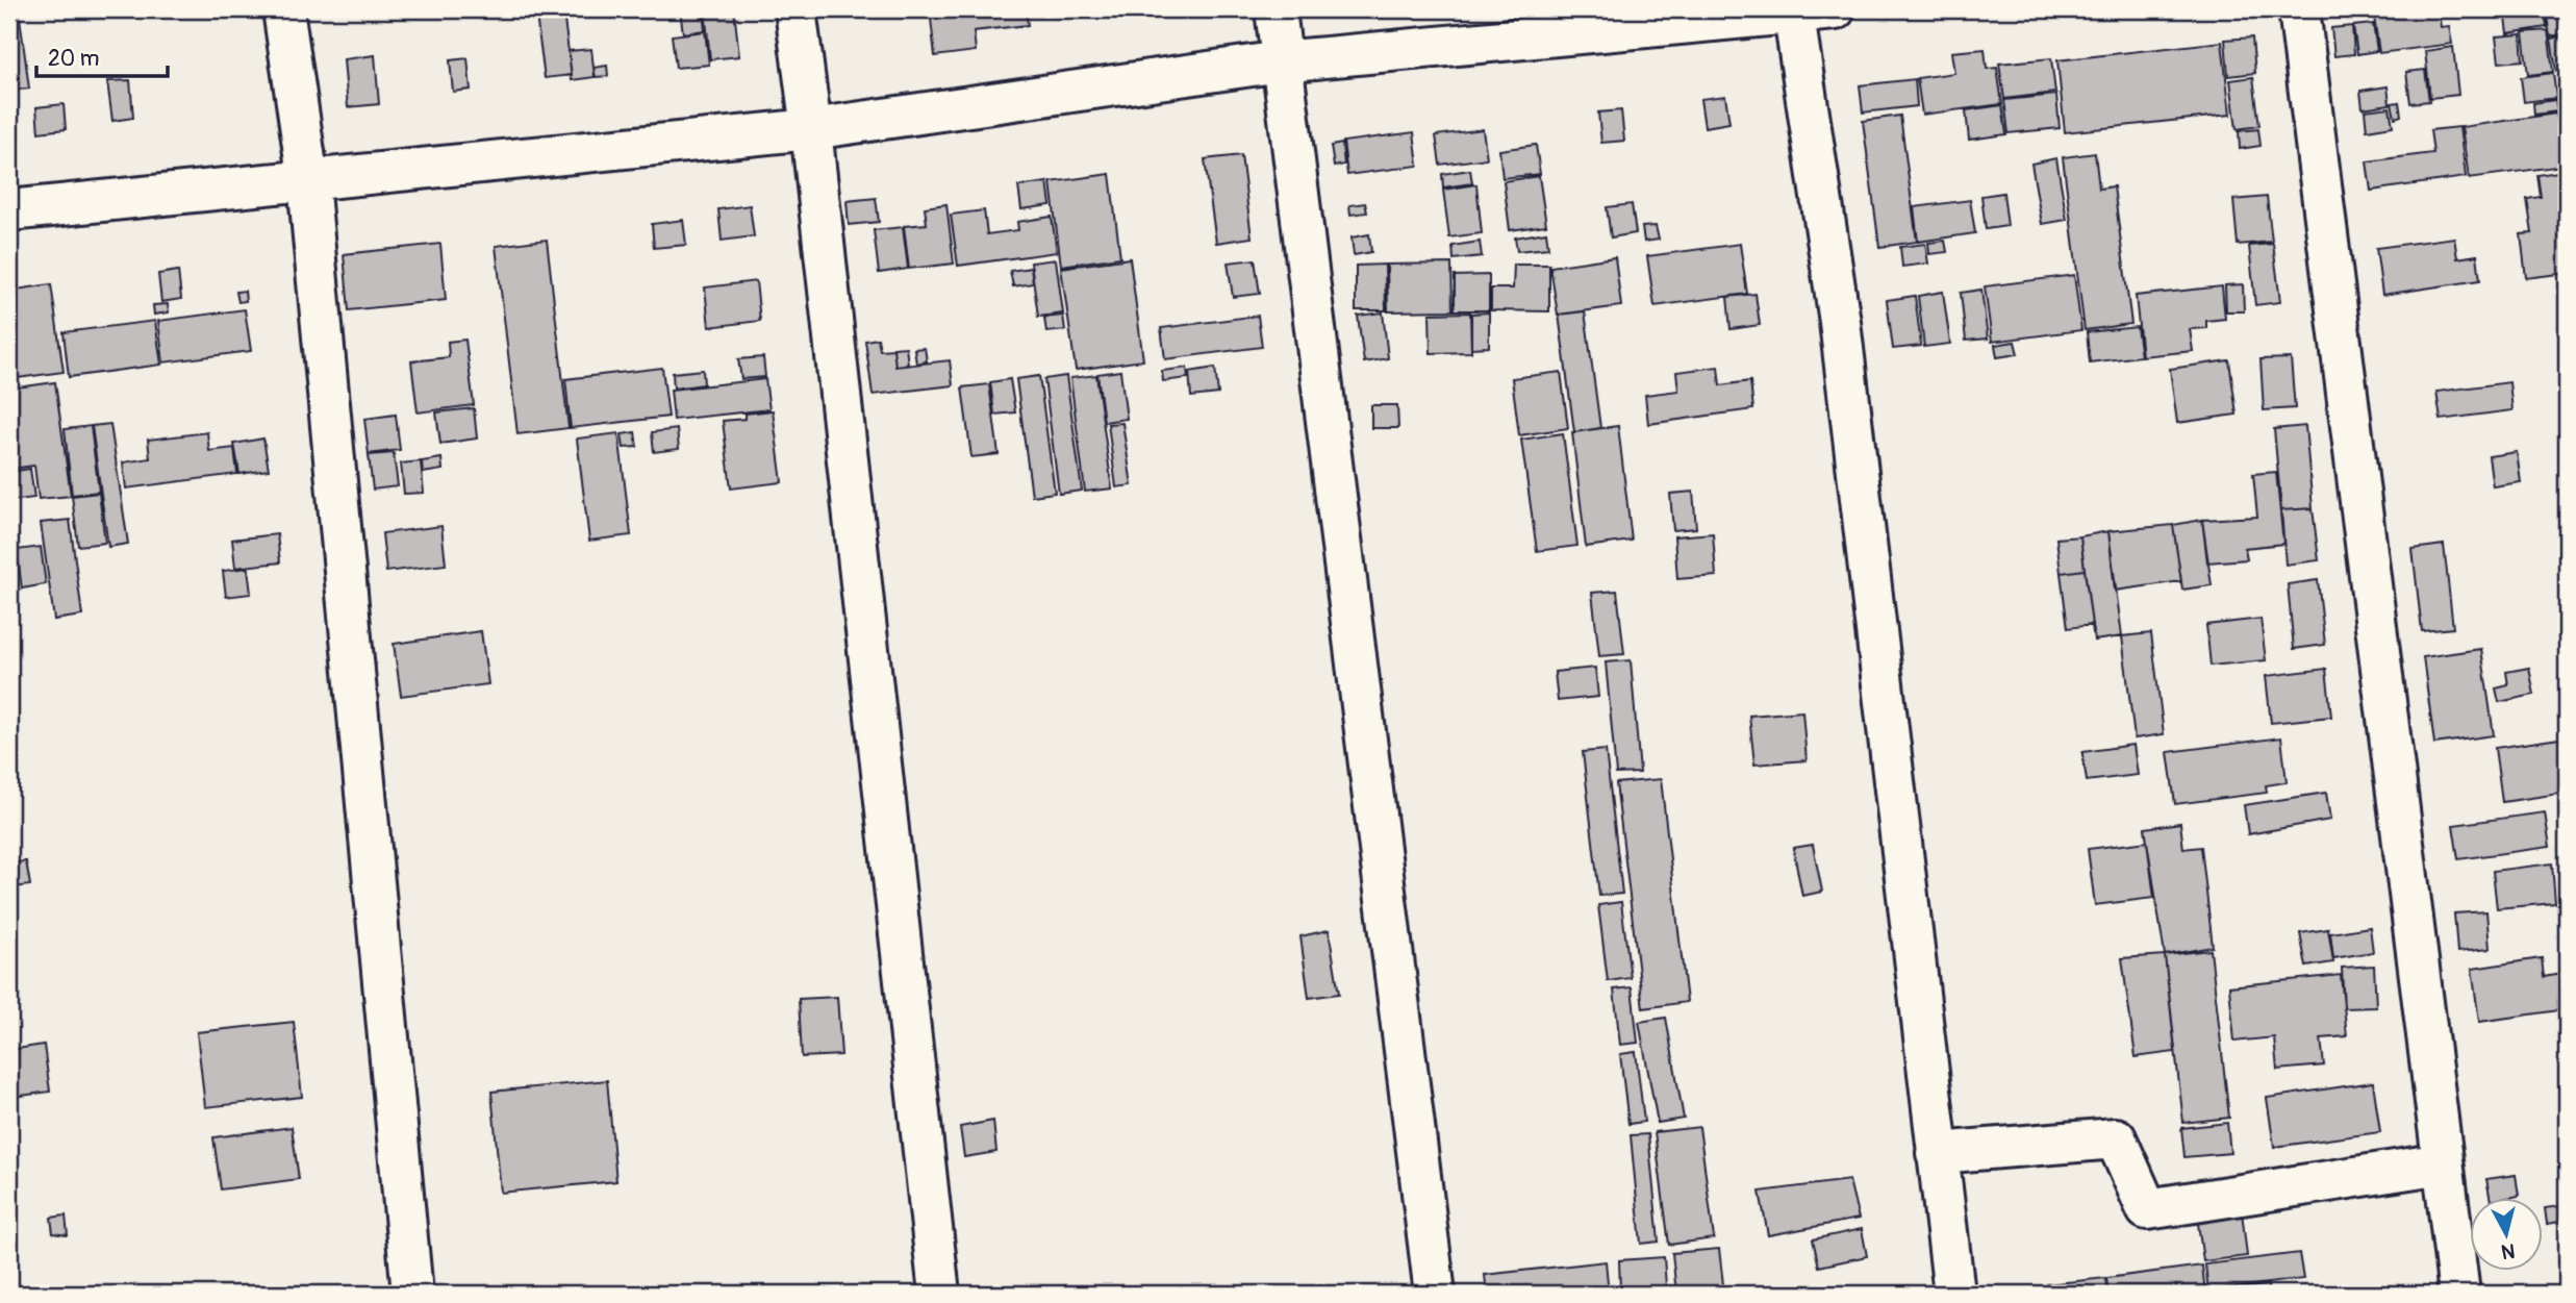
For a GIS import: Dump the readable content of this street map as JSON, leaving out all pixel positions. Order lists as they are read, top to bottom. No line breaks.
{"scale_bar":"20 m","north":"bottom"}
